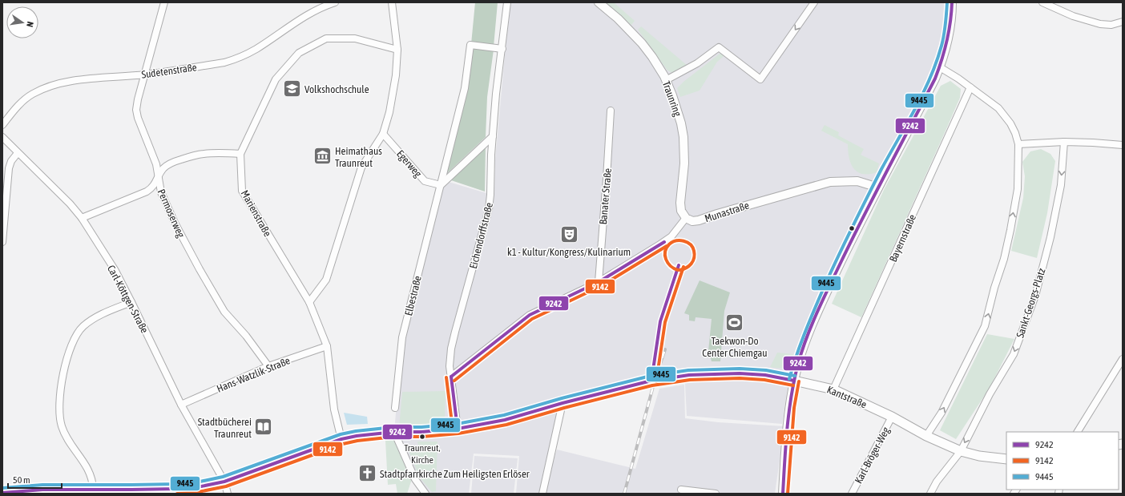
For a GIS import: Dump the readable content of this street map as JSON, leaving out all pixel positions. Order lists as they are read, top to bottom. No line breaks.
{"streets":{"main road":["Kantstraße"],"street":["Sudetenstraße","Traunring","Egerweg","Banater Straße","Munastraße","Permoserweg","Marienstraße","Eichendorffstraße","Bayernstraße","Elbestraße","Carl-Köttgen-Straße","Sankt-Georgs-Platz","Hans-Watzlik-Straße","Karl-Bröger-Weg"]},"crossings":[["Sudetenstraße","Permoserweg"],["Traunring","Munastraße"],["Egerweg","Elbestraße"],["Permoserweg","Hans-Watzlik-Straße"],["Marienstraße","Hans-Watzlik-Straße"],["Marienstraße","Kantstraße"],["Eichendorffstraße","Elbestraße"],["Eichendorffstraße","Kantstraße"],["Bayernstraße","Kantstraße"],["Carl-Köttgen-Straße","Hans-Watzlik-Straße"],["Carl-Köttgen-Straße","Kantstraße"],["Sankt-Georgs-Platz","Kantstraße"],["Kantstraße","Karl-Bröger-Weg"]],"places":{"school or university":["Volkshochschule"],"museum":["Heimathaus Traunreut"],"theatre":["k1 - Kultur/Kongress/Kulinarium"],"sports":["Taekwon-Do Center Chiemgau"],"library":["Stadtbücherei Traunreut"],"other":["Traunreut, Kirche"],"church":["Stadtpfarrkirche Zum Heiligsten Erlöser"]},"lines":["transit line 9242","transit line 9445","transit line 9142"],"legend":["9242","9142","9445"],"scale_bar":"50 m","north":"right"}
